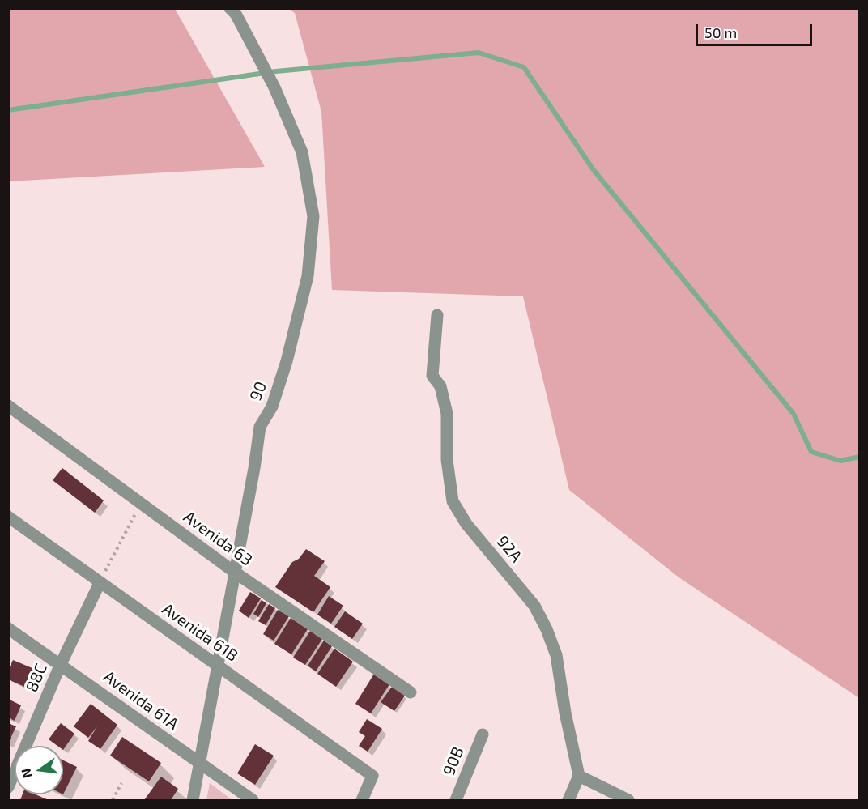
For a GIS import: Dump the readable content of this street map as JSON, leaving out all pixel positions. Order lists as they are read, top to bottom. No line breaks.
{"streets":{"street":["90","Avenida 63","92A","Avenida 61B","88C","Avenida 61A","90B"]},"crossings":[["90","Avenida 63"],["90","Avenida 61B"],["90","Avenida 61A"],["Avenida 61B","88C"],["88C","Avenida 61A"]],"scale_bar":"50 m","north":"left"}
